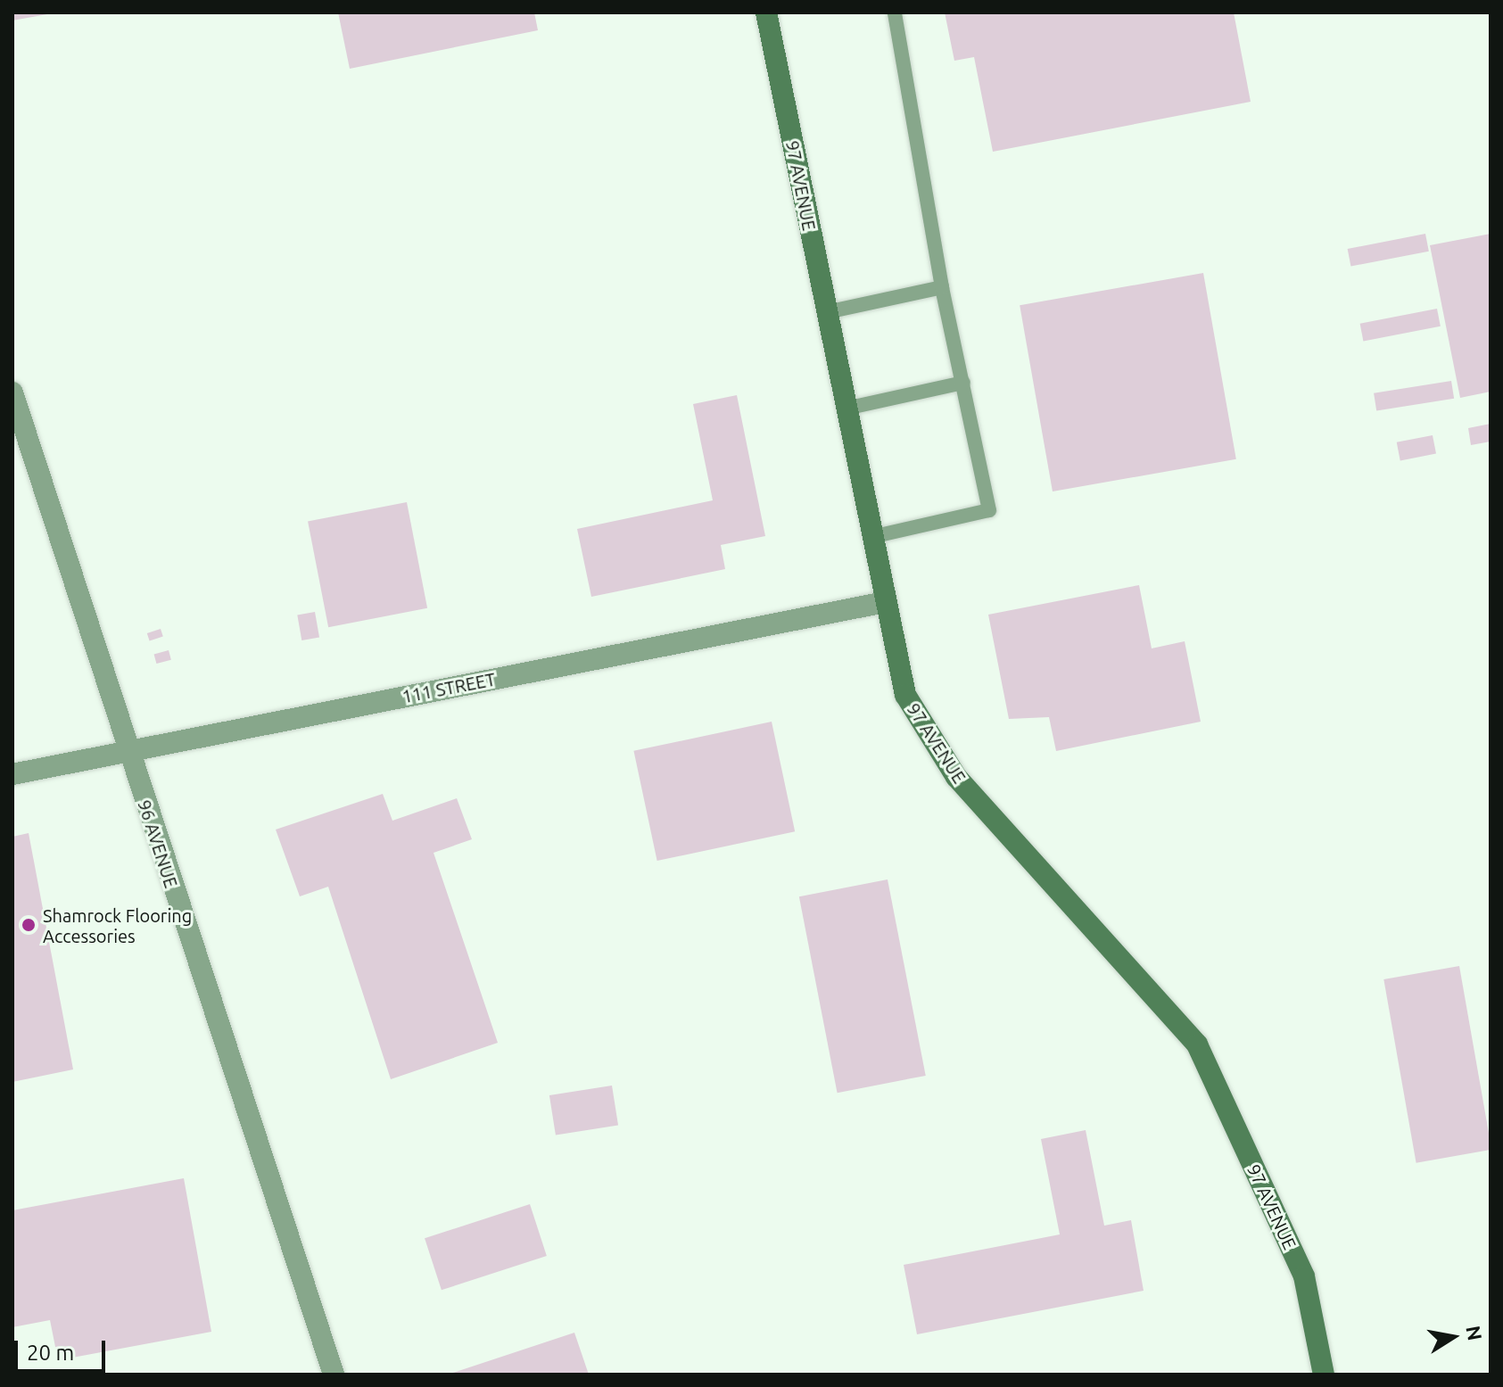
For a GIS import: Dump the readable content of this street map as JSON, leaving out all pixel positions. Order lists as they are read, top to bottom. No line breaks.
{"streets":{"street":["97 AVENUE","111 STREET","96 AVENUE"]},"crossings":[["97 AVENUE","111 STREET"],["111 STREET","96 AVENUE"]],"places":["Shamrock Flooring Accessories"],"scale_bar":"20 m","north":"right"}
